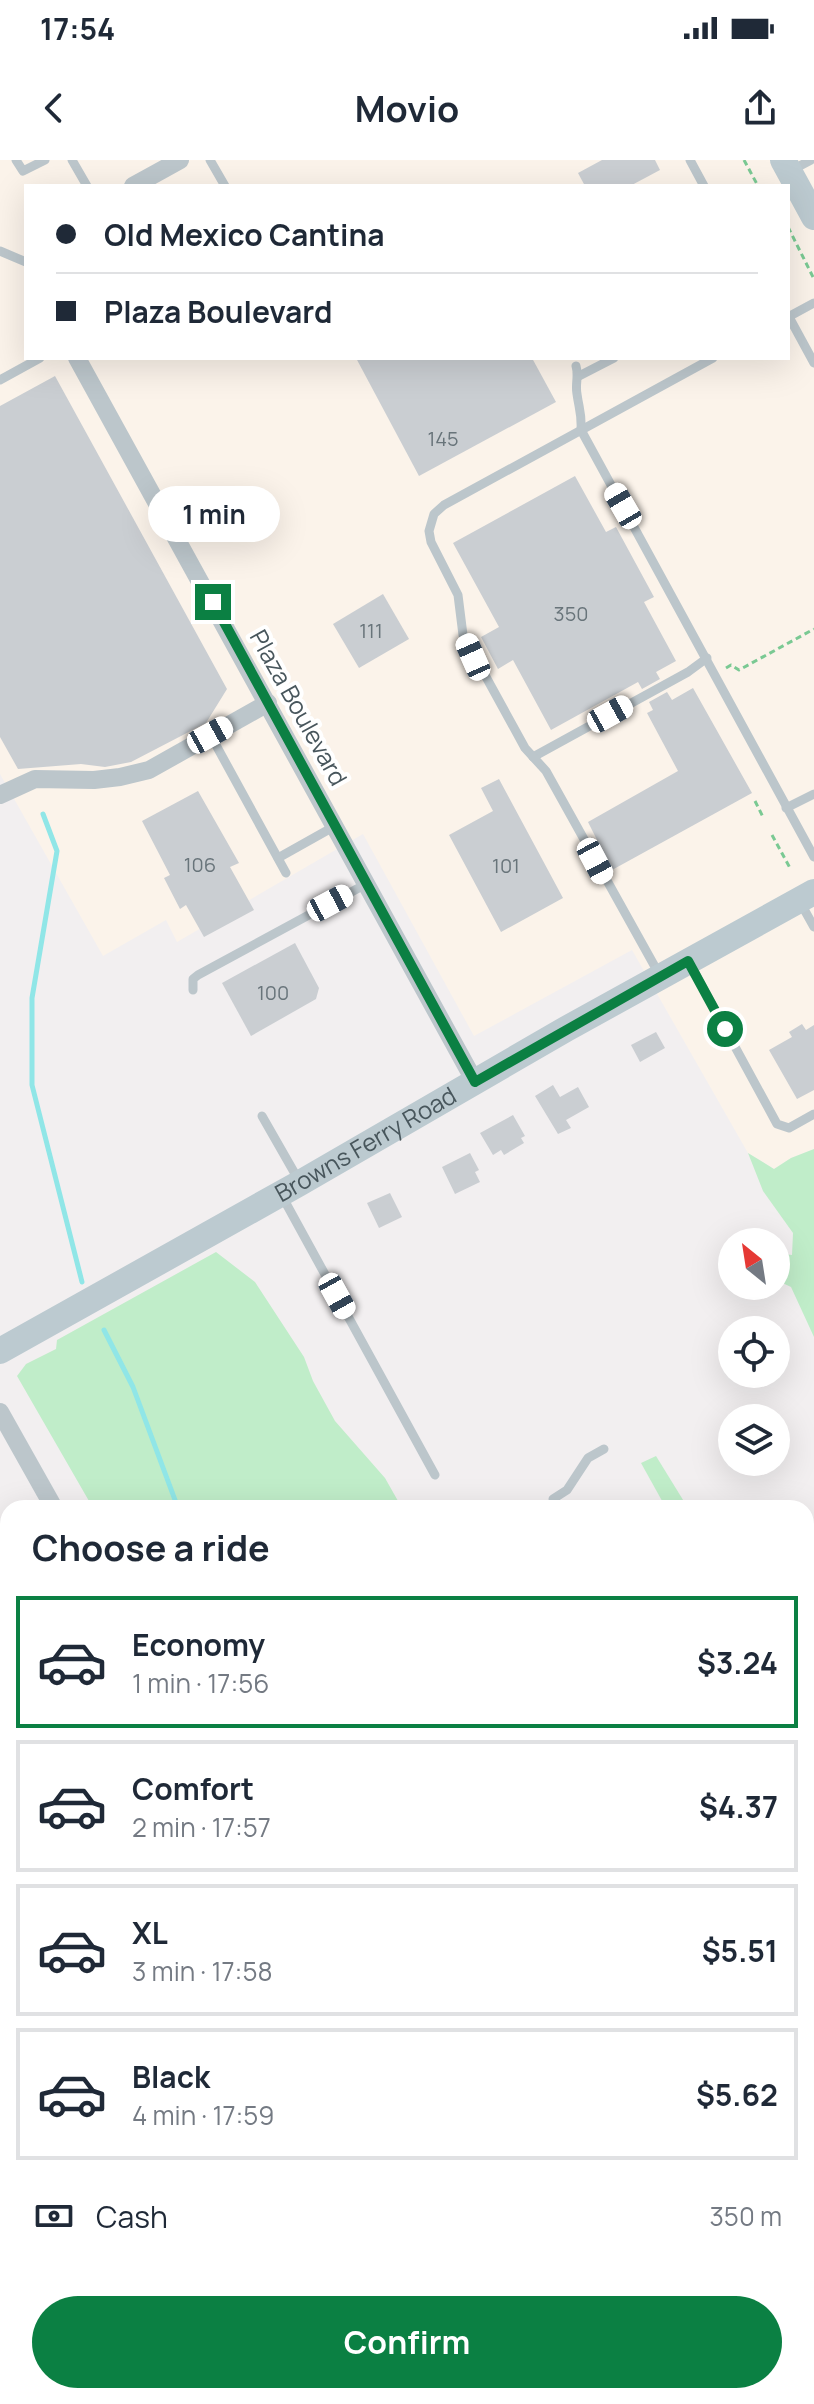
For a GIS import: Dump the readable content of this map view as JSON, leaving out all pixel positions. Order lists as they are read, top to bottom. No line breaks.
{"streets":{"main road":["Browns Ferry Road"],"street":["Plaza Boulevard"]},"crossings":[["Plaza Boulevard","Browns Ferry Road"]],"house_numbers":["145","350","111","106","101","100"],"north":"top left","page":{"status":"17:54","header":"Movio","banner":["Old Mexico Cantina","Plaza Boulevard"],"bubble":"1 min","heading":"Choose a ride","list":[{"name":"Economy","note":"1 min · 17:56","value":"$3.24"},{"name":"Comfort","note":"2 min · 17:57","value":"$4.37"},{"name":"XL","note":"3 min · 17:58","value":"$5.51"},{"name":"Black","note":"4 min · 17:59","value":"$5.62"}],"pay":["Cash","350 m"],"buttons":"Confirm"}}
